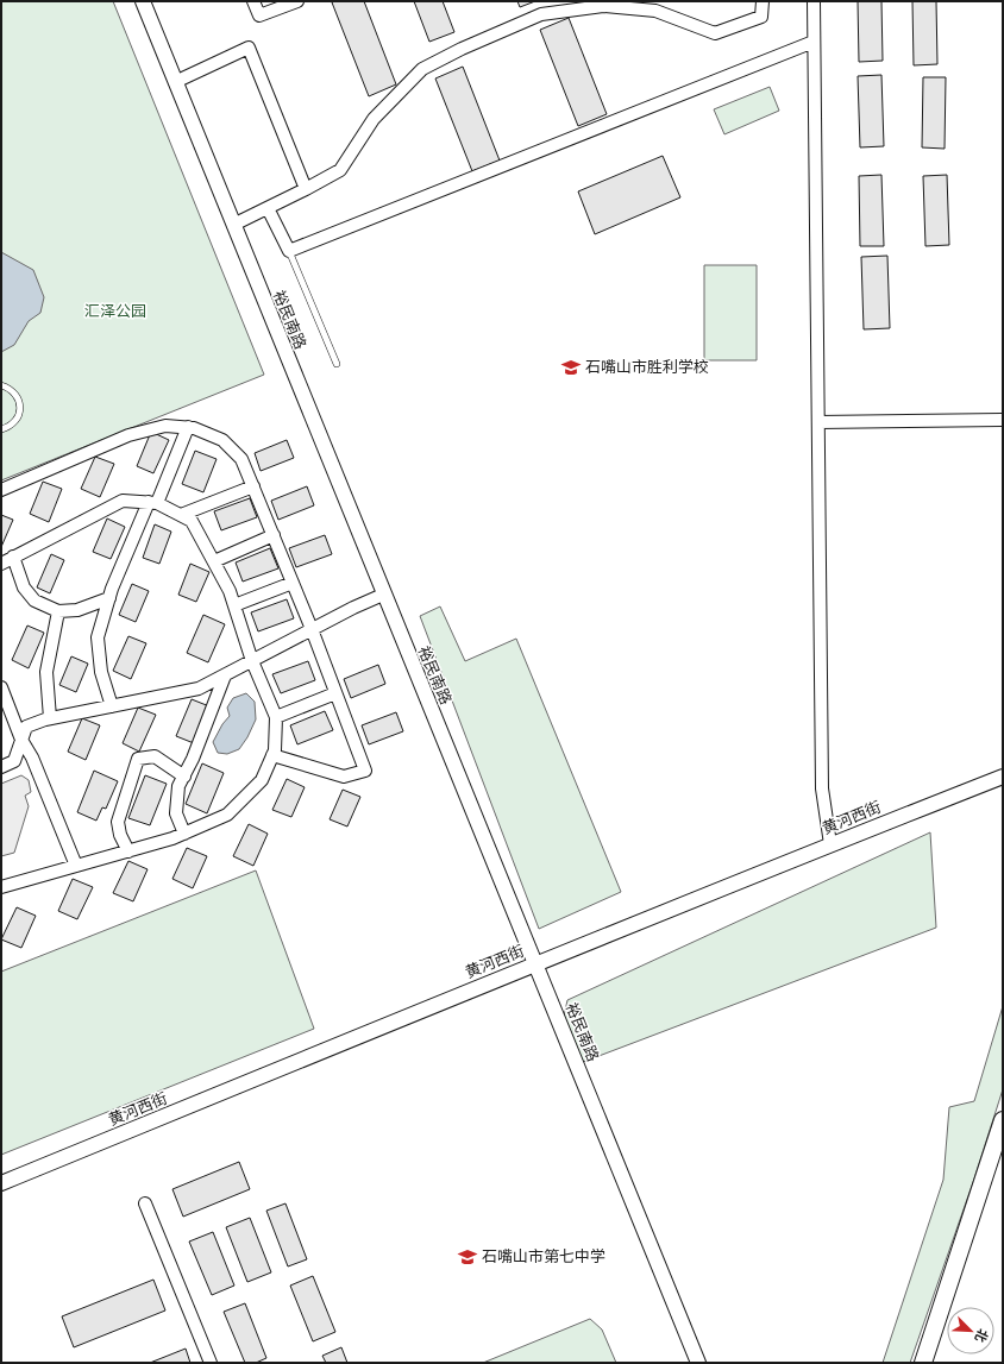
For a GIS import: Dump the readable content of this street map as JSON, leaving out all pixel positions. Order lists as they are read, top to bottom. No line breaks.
{"streets":{"street":["裕民南路","黄河西街"]},"crossings":[["裕民南路","黄河西街"]],"parks":["汇泽公园"],"places":{"school or university":["石嘴山市胜利学校","石嘴山市第七中学"]},"north":"bottom right"}
